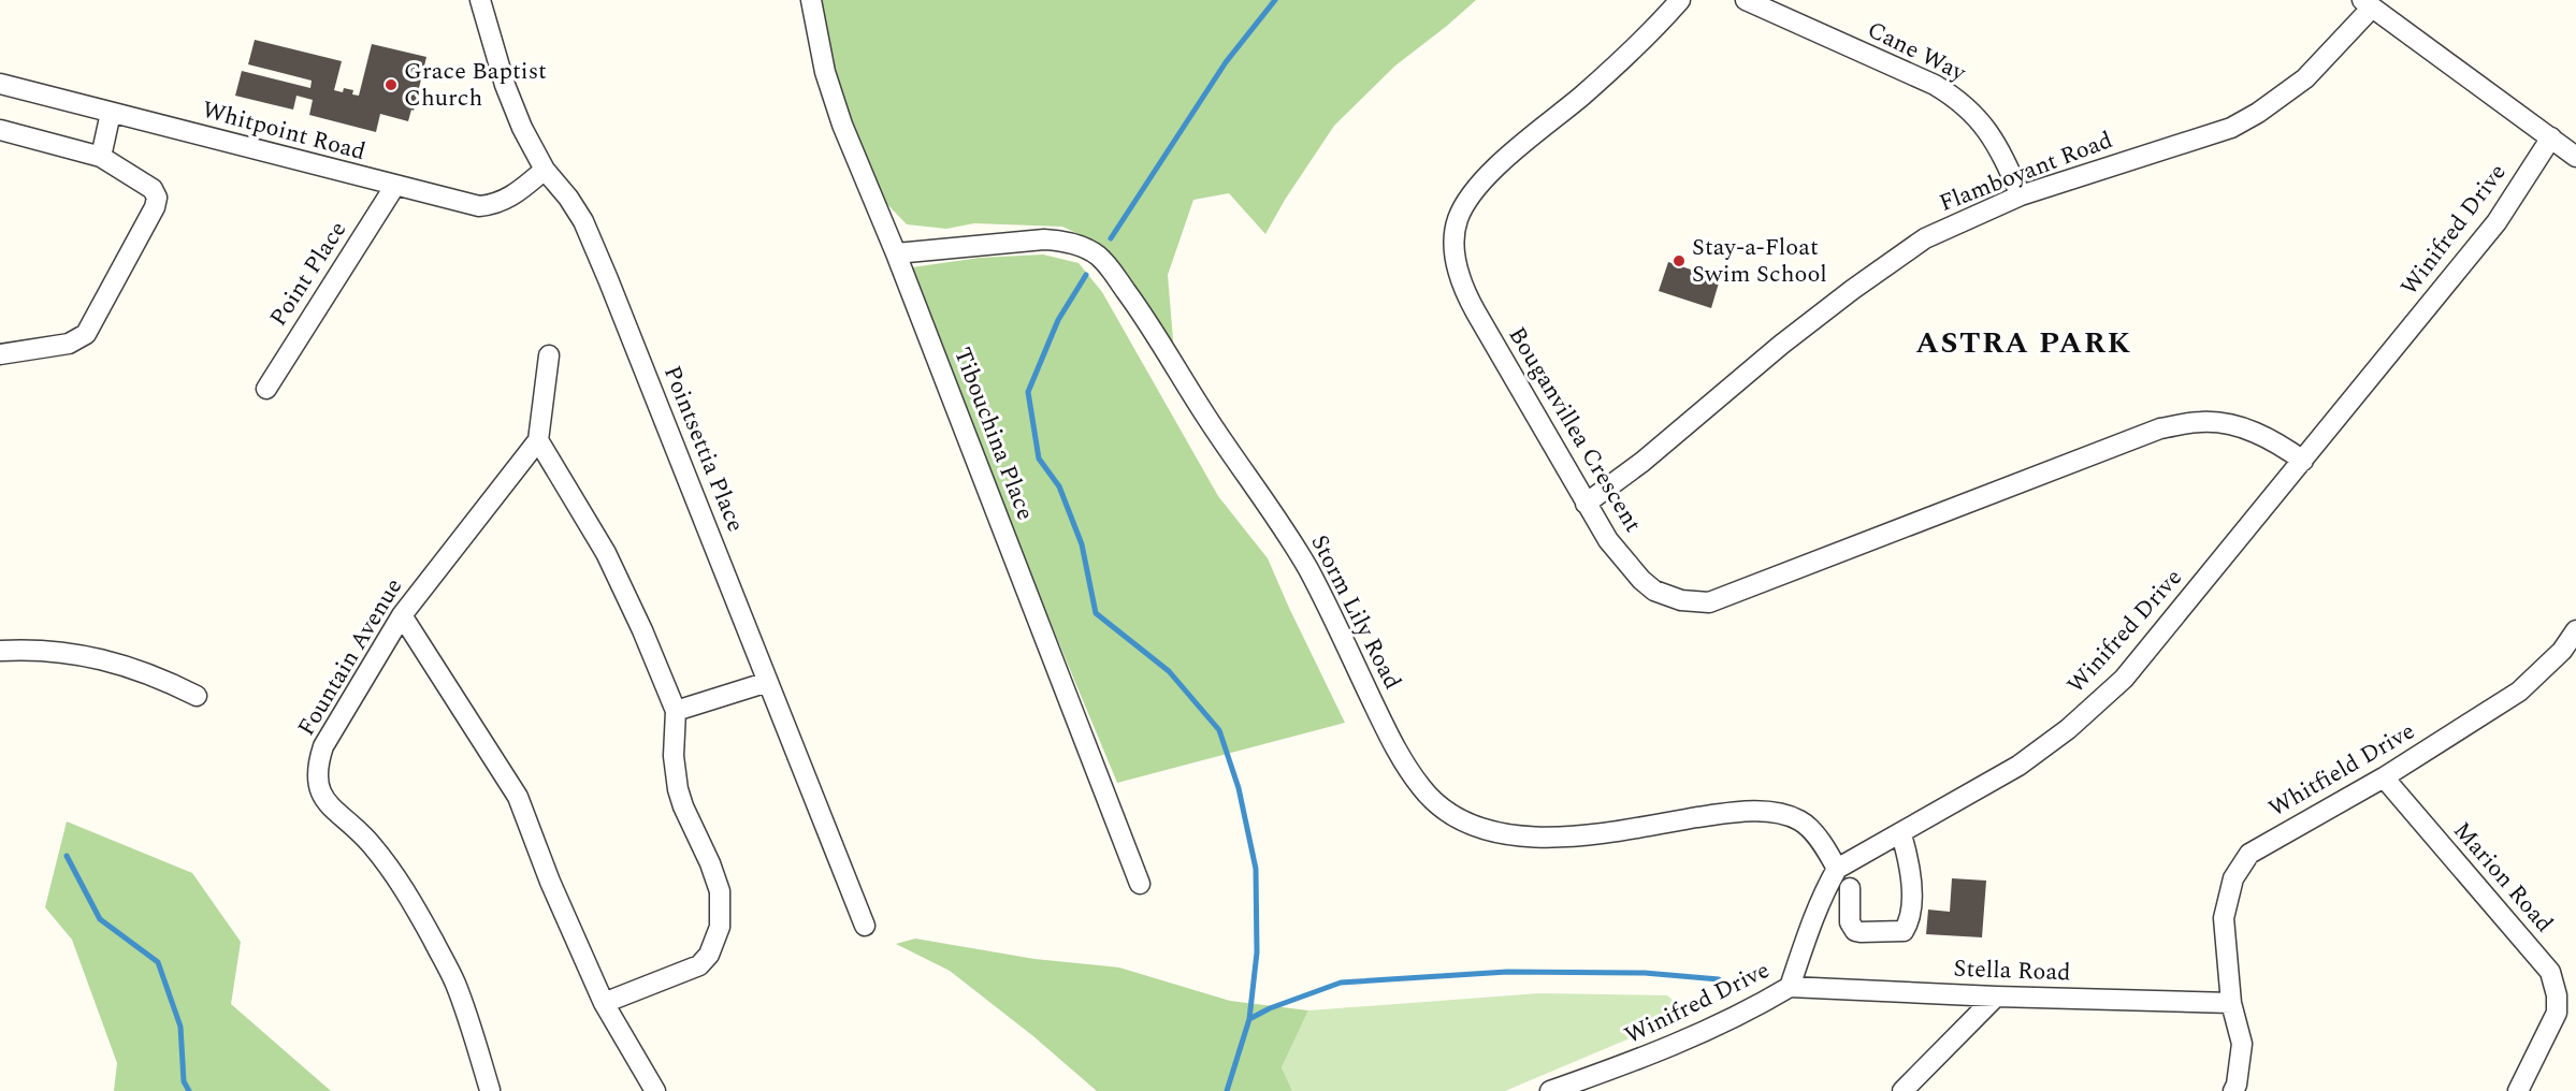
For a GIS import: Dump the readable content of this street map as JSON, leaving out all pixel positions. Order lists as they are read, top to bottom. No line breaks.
{"streets":{"street":["Cane Way","Whitpoint Road","Flamboyant Road","Winifred Drive","Point Place","Bouganvillea Crescent","Tibouchina Place","Pointsettia Place","Storm Lily Road","Fountain Avenue","Whitfield Drive","Marion Road","Stella Road"]},"crossings":[["Cane Way","Flamboyant Road"],["Whitpoint Road","Point Place"],["Whitpoint Road","Pointsettia Place"],["Flamboyant Road","Bouganvillea Crescent"],["Winifred Drive","Bouganvillea Crescent"],["Winifred Drive","Storm Lily Road"],["Winifred Drive","Stella Road"],["Tibouchina Place","Storm Lily Road"],["Whitfield Drive","Marion Road"],["Whitfield Drive","Stella Road"]],"districts":["ASTRA PARK"],"places":["Grace Baptist Church","Stay-a-Float Swim School"]}
